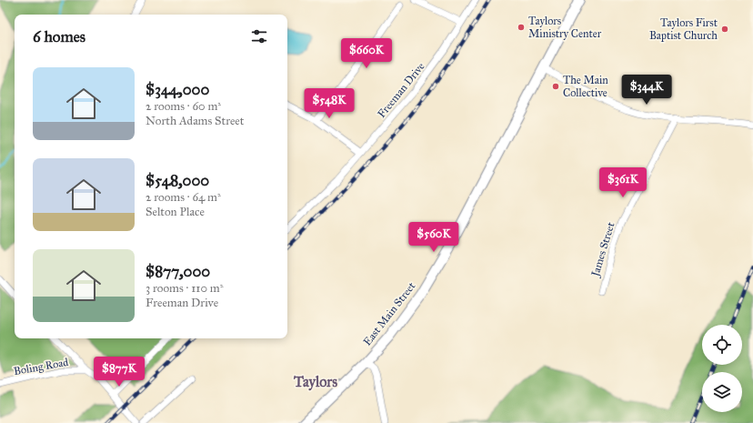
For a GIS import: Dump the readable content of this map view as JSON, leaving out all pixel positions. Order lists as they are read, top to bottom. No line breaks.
{"streets":{"street":["Freeman Drive","James Street","East Main Street","Boling Road"]},"districts":["Taylors"],"places":["Taylors Ministry Center","Taylors First Baptist Church","The Main Collective"],"page":{"heading":"6 homes","price":["$660K","$344K","$548K","$361K","$560K","$877K"],"list":[{"name":"$344,000","note":"2 rooms · 60 m² · North Adams Street"},{"name":"$548,000","note":"2 rooms · 64 m² · Selton Place"},{"name":"$877,000","note":"3 rooms · 110 m² · Freeman Drive"}]}}
